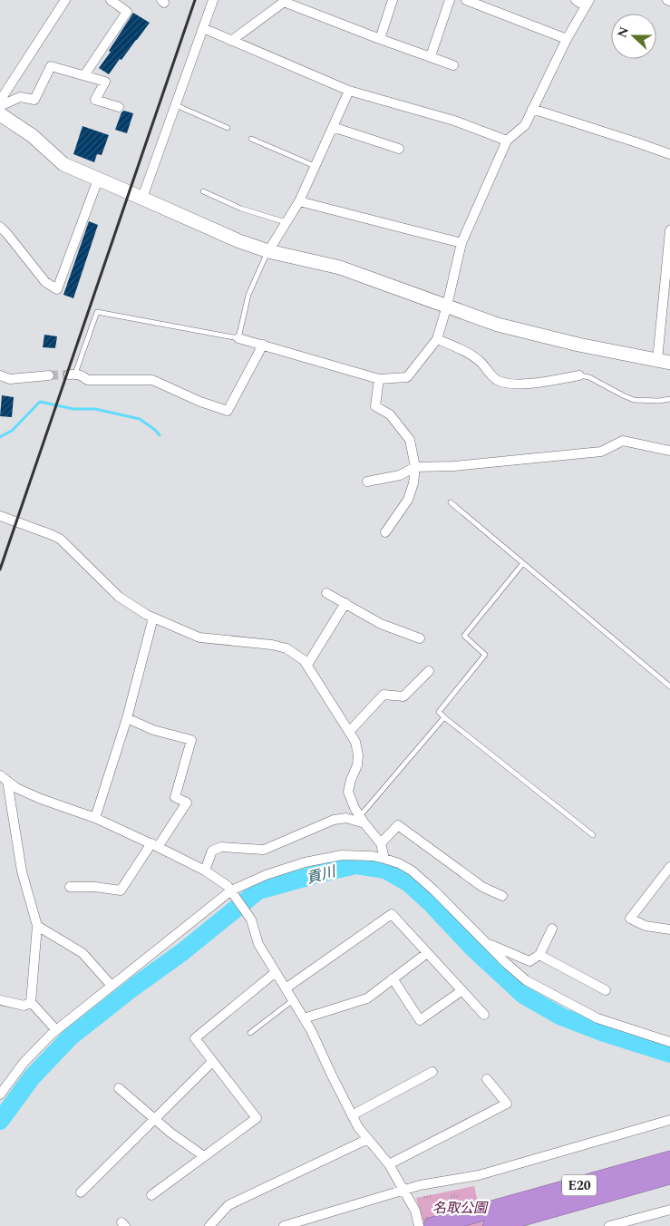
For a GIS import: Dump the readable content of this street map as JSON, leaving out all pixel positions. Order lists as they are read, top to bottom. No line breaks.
{"streets":{"highway":["E20"]},"water":["貢川"],"parks":["名取公園"],"north":"left"}
